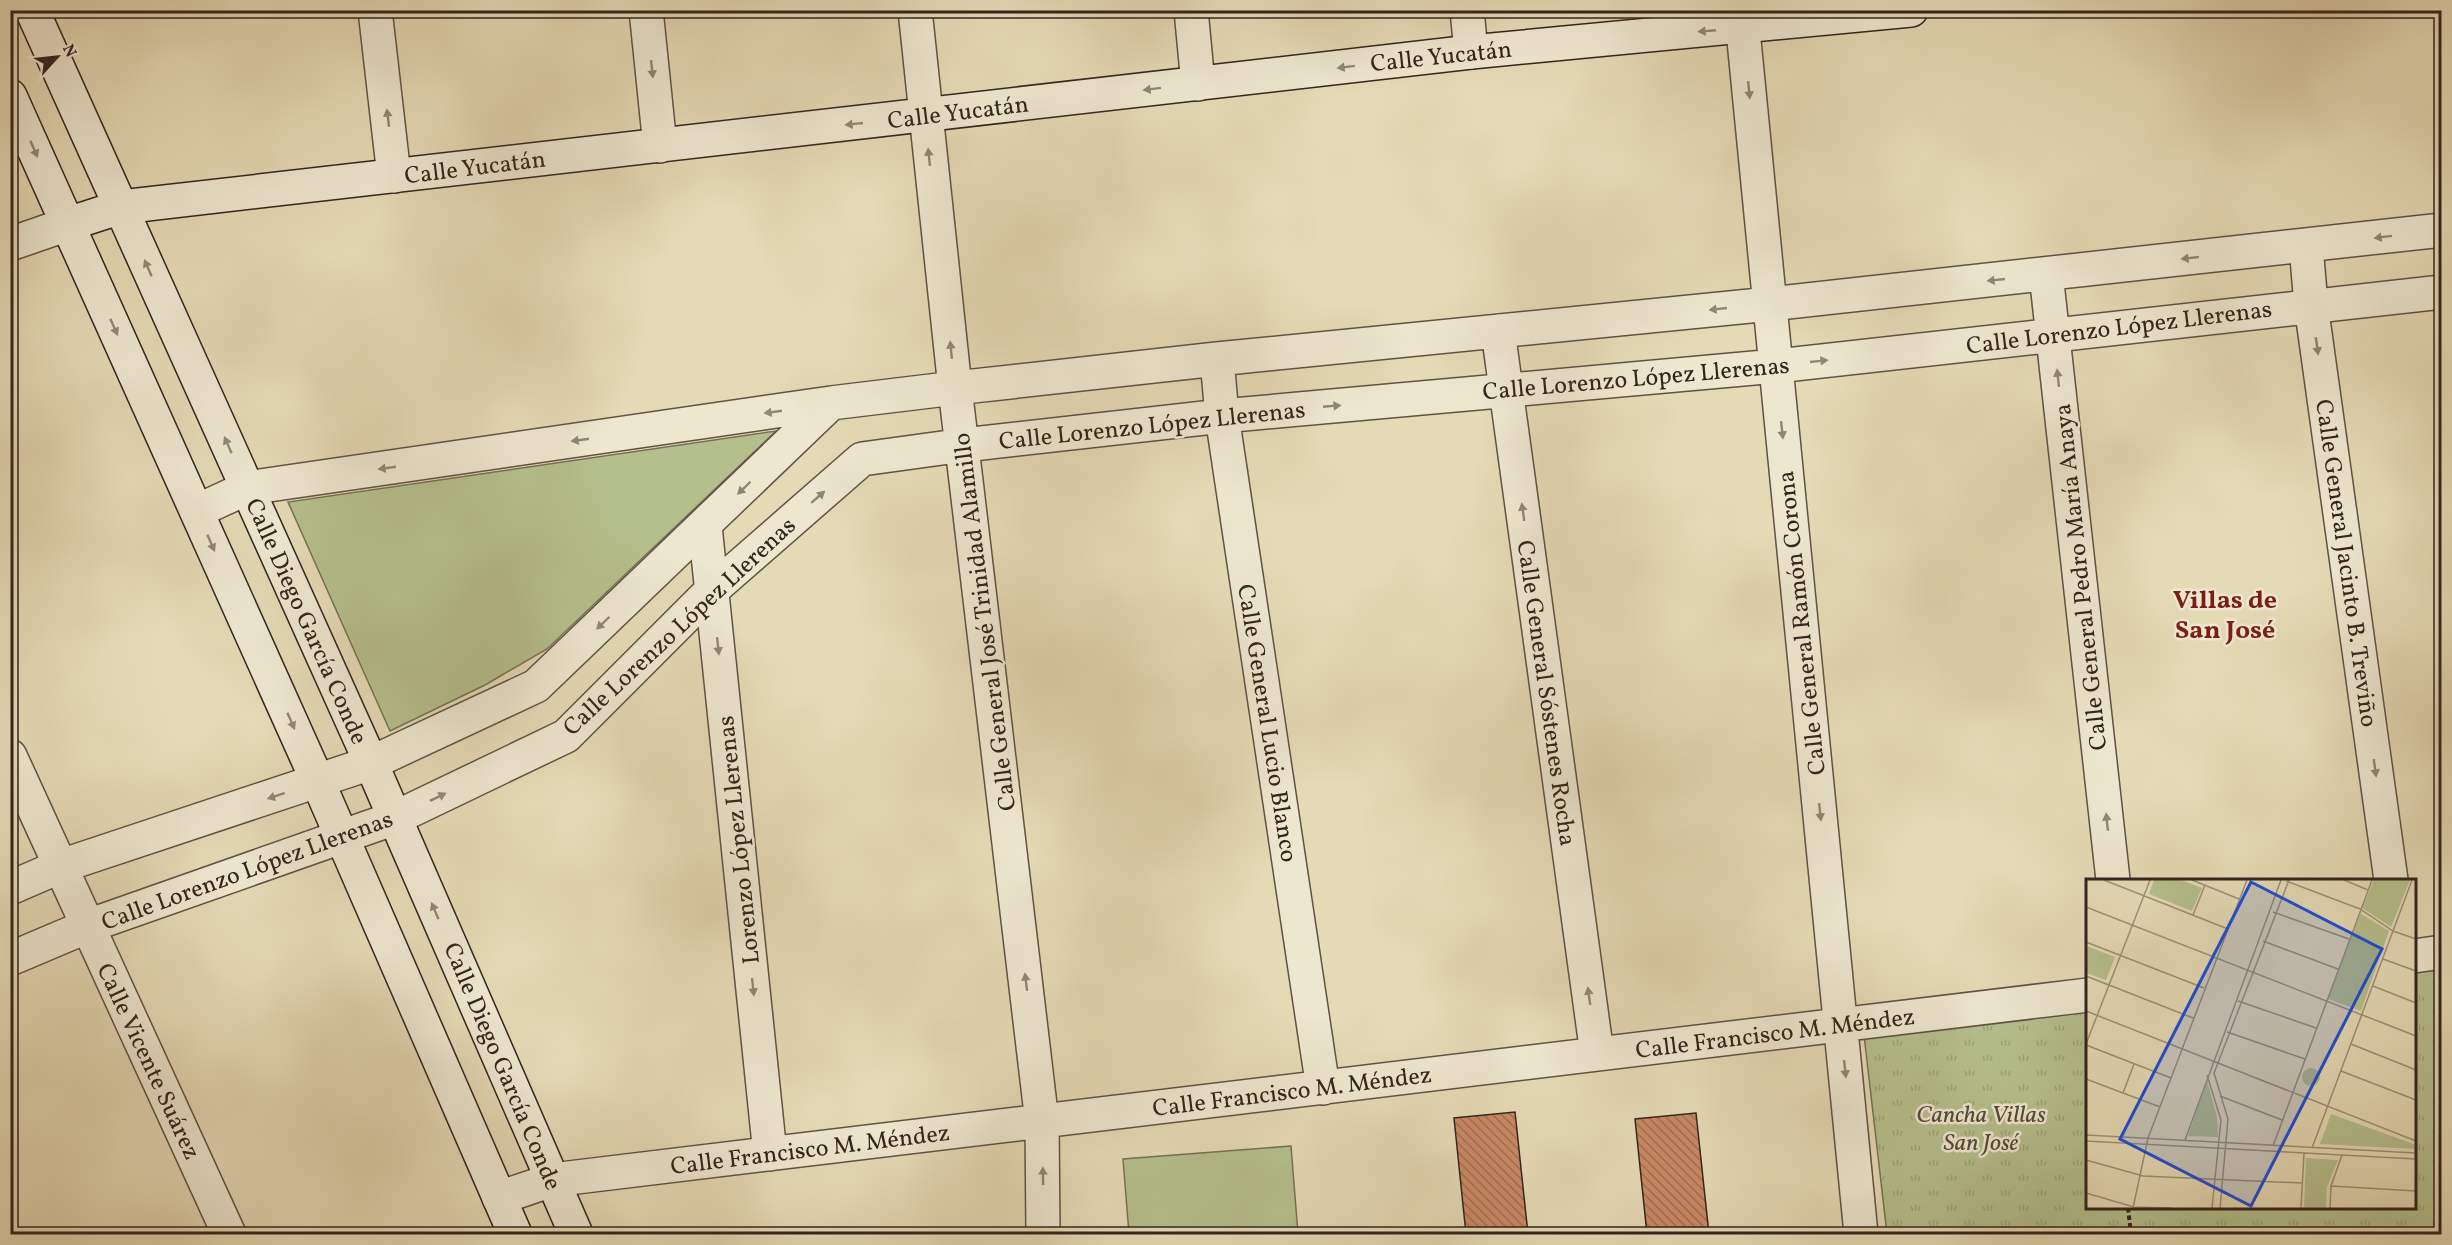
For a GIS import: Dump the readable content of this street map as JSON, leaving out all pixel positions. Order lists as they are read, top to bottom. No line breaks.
{"streets":{"street":["Calle Yucatán","Calle Lorenzo López Llerenas","Calle General Jacinto B. Treviño","Calle General Pedro María Anaya","Calle Diego García Conde","Calle General José Trinidad Alamillo","Calle General Ramón Corona","Calle General Sóstenes Rocha","Calle General Lucio Blanco","Lorenzo López Llerenas","Calle Francisco M. Méndez","Calle Vicente Suárez"]},"crossings":[["Calle Yucatán","Calle Diego García Conde"],["Calle Yucatán","Calle General José Trinidad Alamillo"],["Calle Yucatán","Calle General Ramón Corona"],["Calle Lorenzo López Llerenas","Calle General Jacinto B. Treviño"],["Calle Lorenzo López Llerenas","Calle General Pedro María Anaya"],["Calle Lorenzo López Llerenas","Calle Diego García Conde"],["Calle Lorenzo López Llerenas","Calle General José Trinidad Alamillo"],["Calle Lorenzo López Llerenas","Calle General Ramón Corona"],["Calle Lorenzo López Llerenas","Calle General Sóstenes Rocha"],["Calle Lorenzo López Llerenas","Calle General Lucio Blanco"],["Calle Lorenzo López Llerenas","Lorenzo López Llerenas"],["Calle Lorenzo López Llerenas","Calle Vicente Suárez"],["Calle Diego García Conde","Calle Francisco M. Méndez"],["Calle General José Trinidad Alamillo","Calle Francisco M. Méndez"],["Calle General Ramón Corona","Calle Francisco M. Méndez"],["Calle General Sóstenes Rocha","Calle Francisco M. Méndez"],["Calle General Lucio Blanco","Calle Francisco M. Méndez"],["Lorenzo López Llerenas","Calle Francisco M. Méndez"]],"one_way":["Calle General Jacinto B. Treviño","Calle General Pedro María Anaya","Calle General José Trinidad Alamillo","Calle General Ramón Corona","Calle General Sóstenes Rocha","Lorenzo López Llerenas"],"districts":["Villas de San José"],"parks":["Cancha Villas San José"],"north":"top right"}
